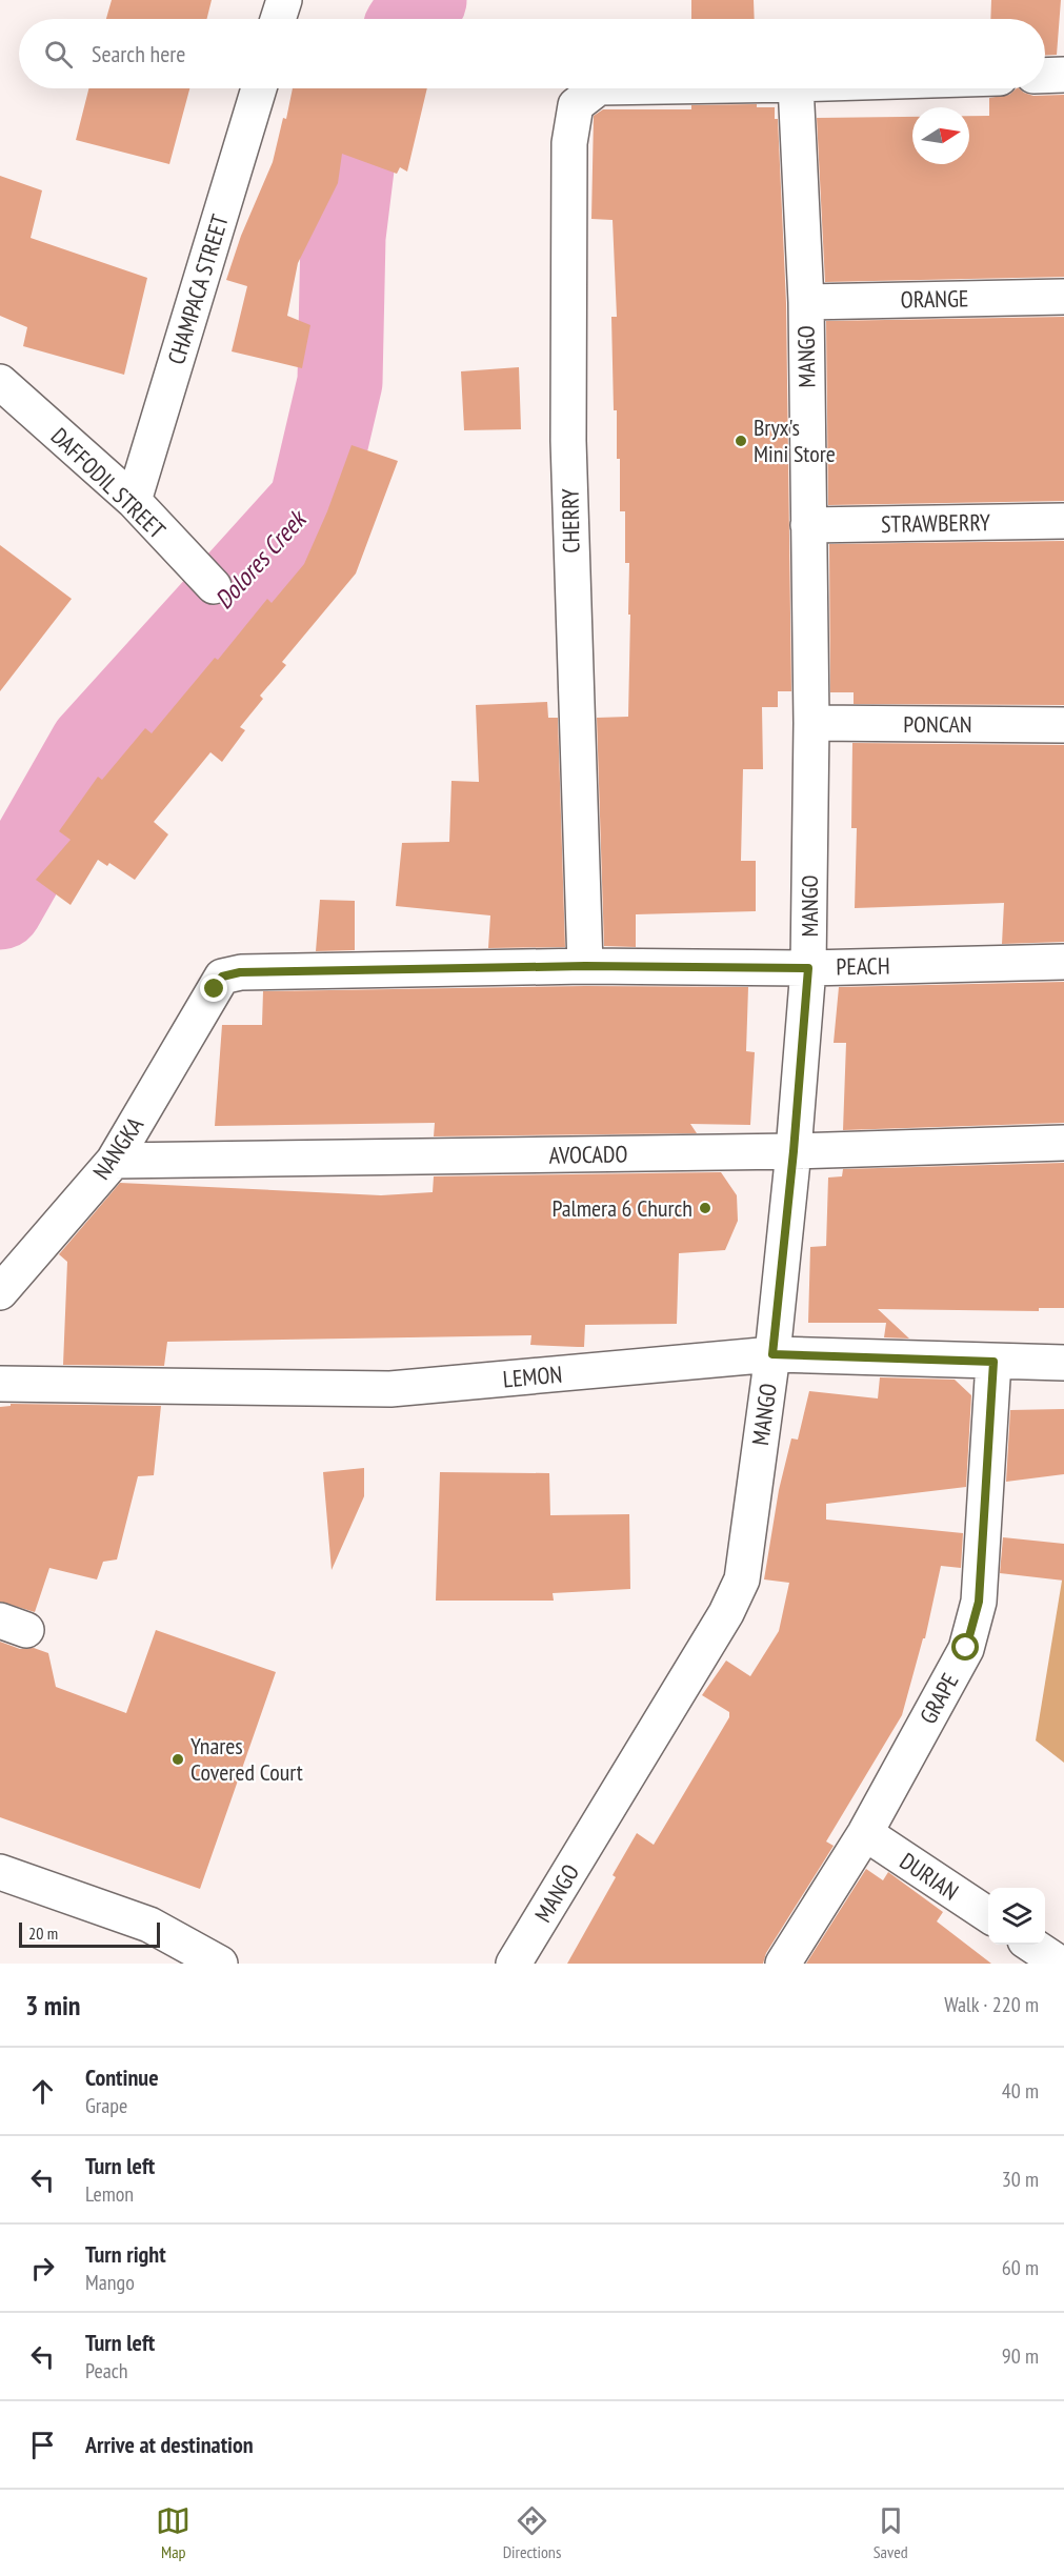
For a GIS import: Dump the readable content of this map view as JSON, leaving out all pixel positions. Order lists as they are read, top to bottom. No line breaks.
{"streets":{"street":["CHAMPACA STREET","ORANGE","MANGO","DAFFODIL STREET","CHERRY","STRAWBERRY","PONCAN","PEACH","NANGKA","AVOCADO","LEMON","GRAPE","DURIAN"]},"crossings":[["CHAMPACA STREET","DAFFODIL STREET"],["ORANGE","MANGO"],["MANGO","STRAWBERRY"],["MANGO","PONCAN"],["MANGO","PEACH"],["MANGO","AVOCADO"],["MANGO","LEMON"],["CHERRY","PEACH"],["PEACH","NANGKA"],["NANGKA","AVOCADO"],["LEMON","GRAPE"],["GRAPE","DURIAN"]],"water":["Dolores Creek"],"places":["Bryx's Mini Store","Palmera 6 Church","Ynares Covered Court"],"scale_bar":"20 m","north":"right","page":{"search":"Search here","scale":"20 m","heading":["3 min","Walk · 220 m"],"list":[["Continue","Grape","40 m"],["Turn left","Lemon","30 m"],["Turn right","Mango","60 m"],["Turn left","Peach","90 m"],"Arrive at destination"],"nav":["Map","Directions","Saved"]}}
